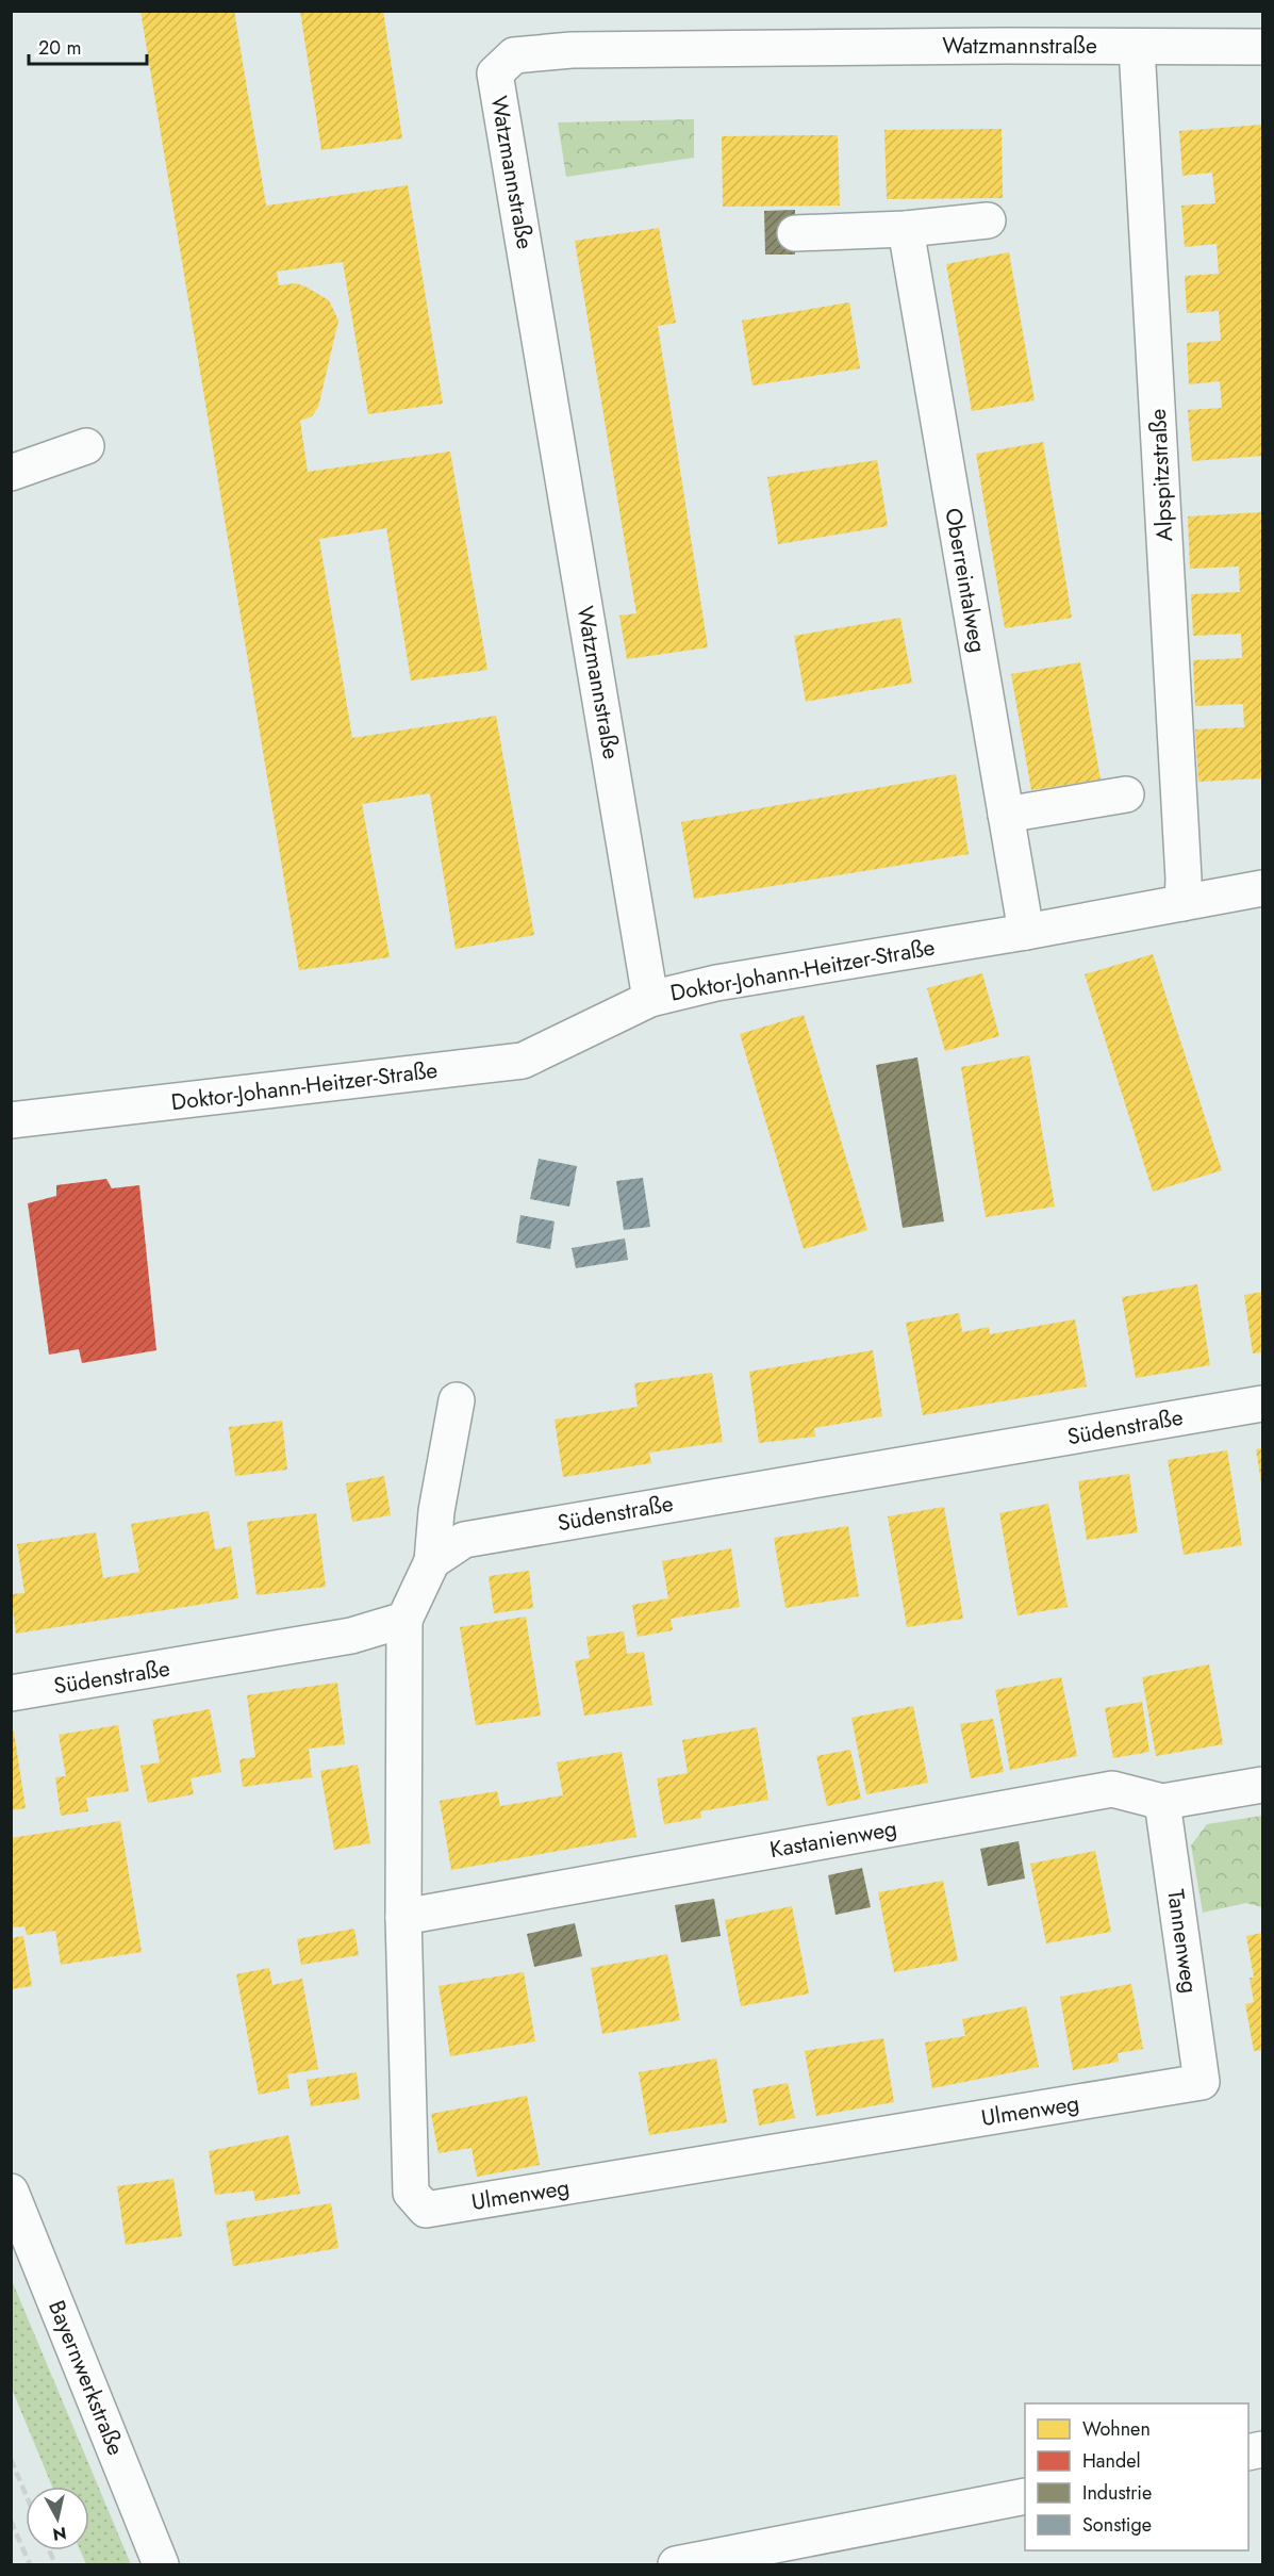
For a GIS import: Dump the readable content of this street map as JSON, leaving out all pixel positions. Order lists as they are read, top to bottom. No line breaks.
{"streets":{"street":["Watzmannstraße","Alpspitzstraße","Oberreintalweg","Doktor-Johann-Heitzer-Straße","Südenstraße","Kastanienweg","Tannenweg","Ulmenweg","Bayernwerkstraße"]},"crossings":[["Watzmannstraße","Alpspitzstraße"],["Watzmannstraße","Doktor-Johann-Heitzer-Straße"],["Alpspitzstraße","Doktor-Johann-Heitzer-Straße"],["Oberreintalweg","Doktor-Johann-Heitzer-Straße"],["Südenstraße","Ulmenweg"],["Kastanienweg","Tannenweg"],["Kastanienweg","Ulmenweg"],["Tannenweg","Ulmenweg"]],"legend":["Wohnen","Handel","Industrie","Sonstige"],"scale_bar":"20 m","north":"bottom"}
